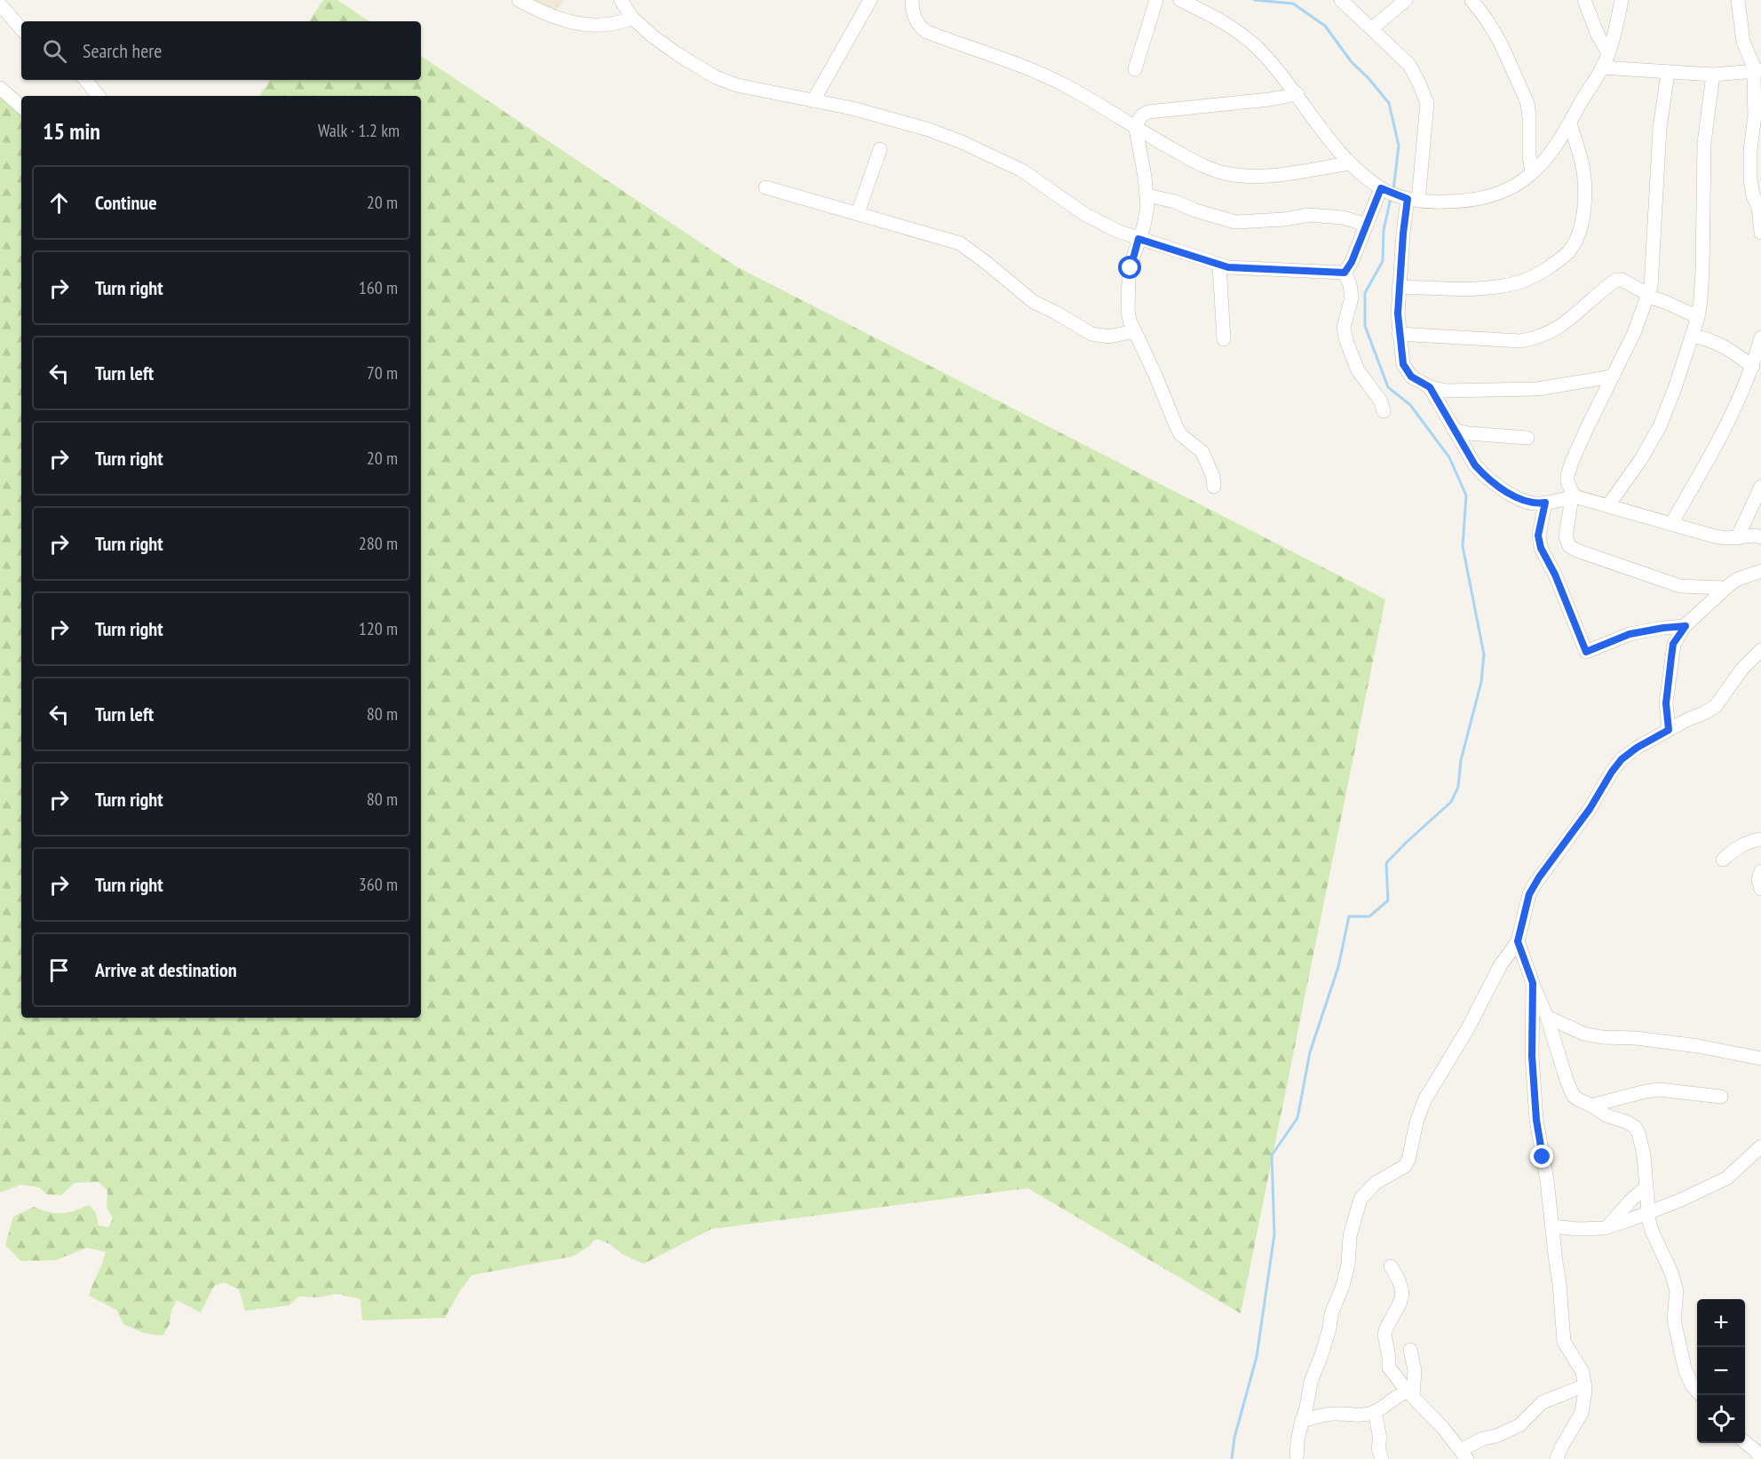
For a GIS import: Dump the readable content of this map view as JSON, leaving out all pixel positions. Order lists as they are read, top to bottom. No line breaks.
{"page":{"search":"Search here","heading":["15 min","Walk · 1.2 km"],"list":[["Continue","20 m"],["Turn right","160 m"],["Turn left","70 m"],["Turn right","20 m"],["Turn right","280 m"],["Turn right","120 m"],["Turn left","80 m"],["Turn right","80 m"],["Turn right","360 m"],"Arrive at destination"],"map_buttons":["+","−"]}}
